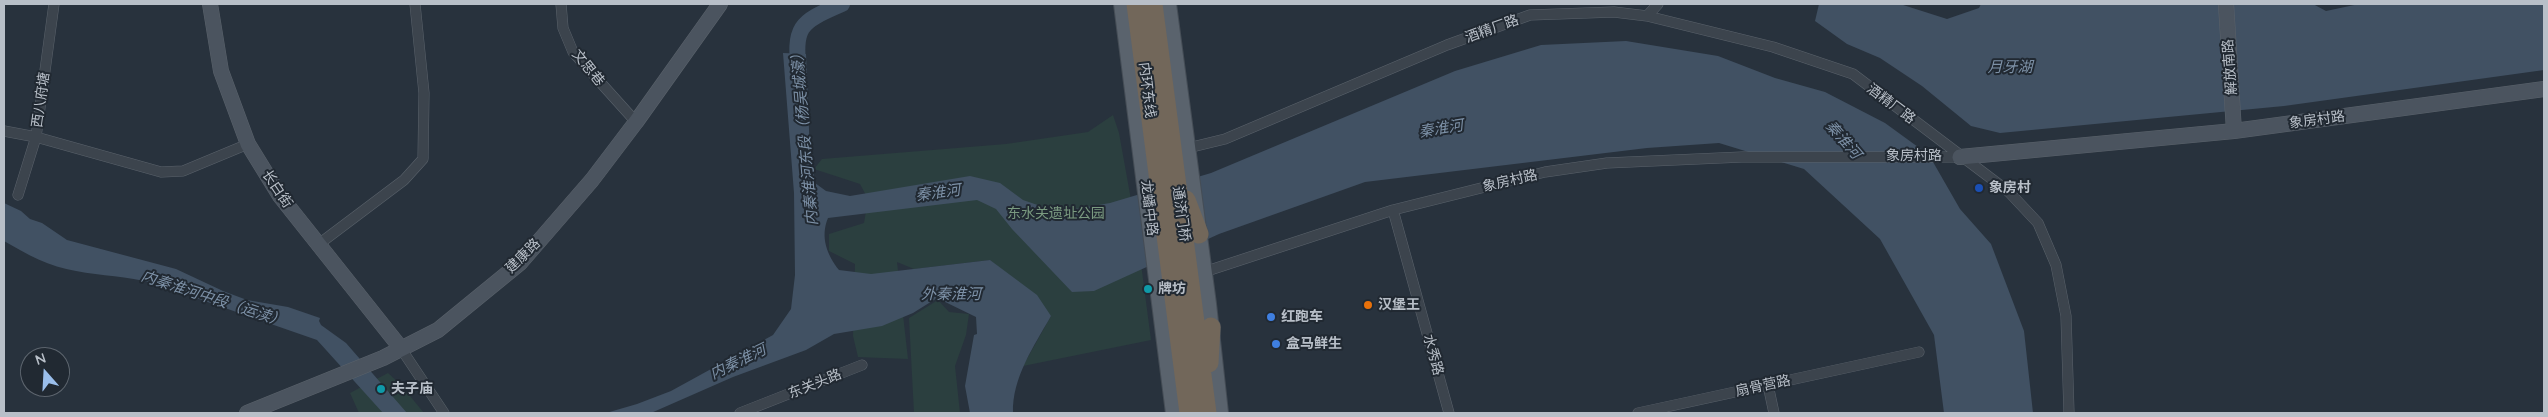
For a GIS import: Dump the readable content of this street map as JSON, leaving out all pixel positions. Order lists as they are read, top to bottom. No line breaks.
{"streets":{"highway":["内环东线","通济门桥"],"main road":["龙蟠中路"],"street":["酒精厂路","解放南路","文思巷","西八府塘","象房村路","长白街","建康路","水秀路","东关头路","扇骨营路"]},"crossings":[["酒精厂路","象房村路"],["解放南路","象房村路"],["文思巷","建康路"],["内环东线","龙蟠中路"],["内环东线","通济门桥"],["象房村路","龙蟠中路"],["象房村路","水秀路"],["长白街","建康路"],["龙蟠中路","通济门桥"]],"water":["月牙湖","秦淮河","内秦淮河东段（杨吴城濠）","外秦淮河","内秦淮河中段（运渎）","内秦淮河"],"parks":["东水关遗址公园"],"places":["象房村","牌坊","汉堡王","红跑车","盒马鲜生","夫子庙"],"north":"top"}
